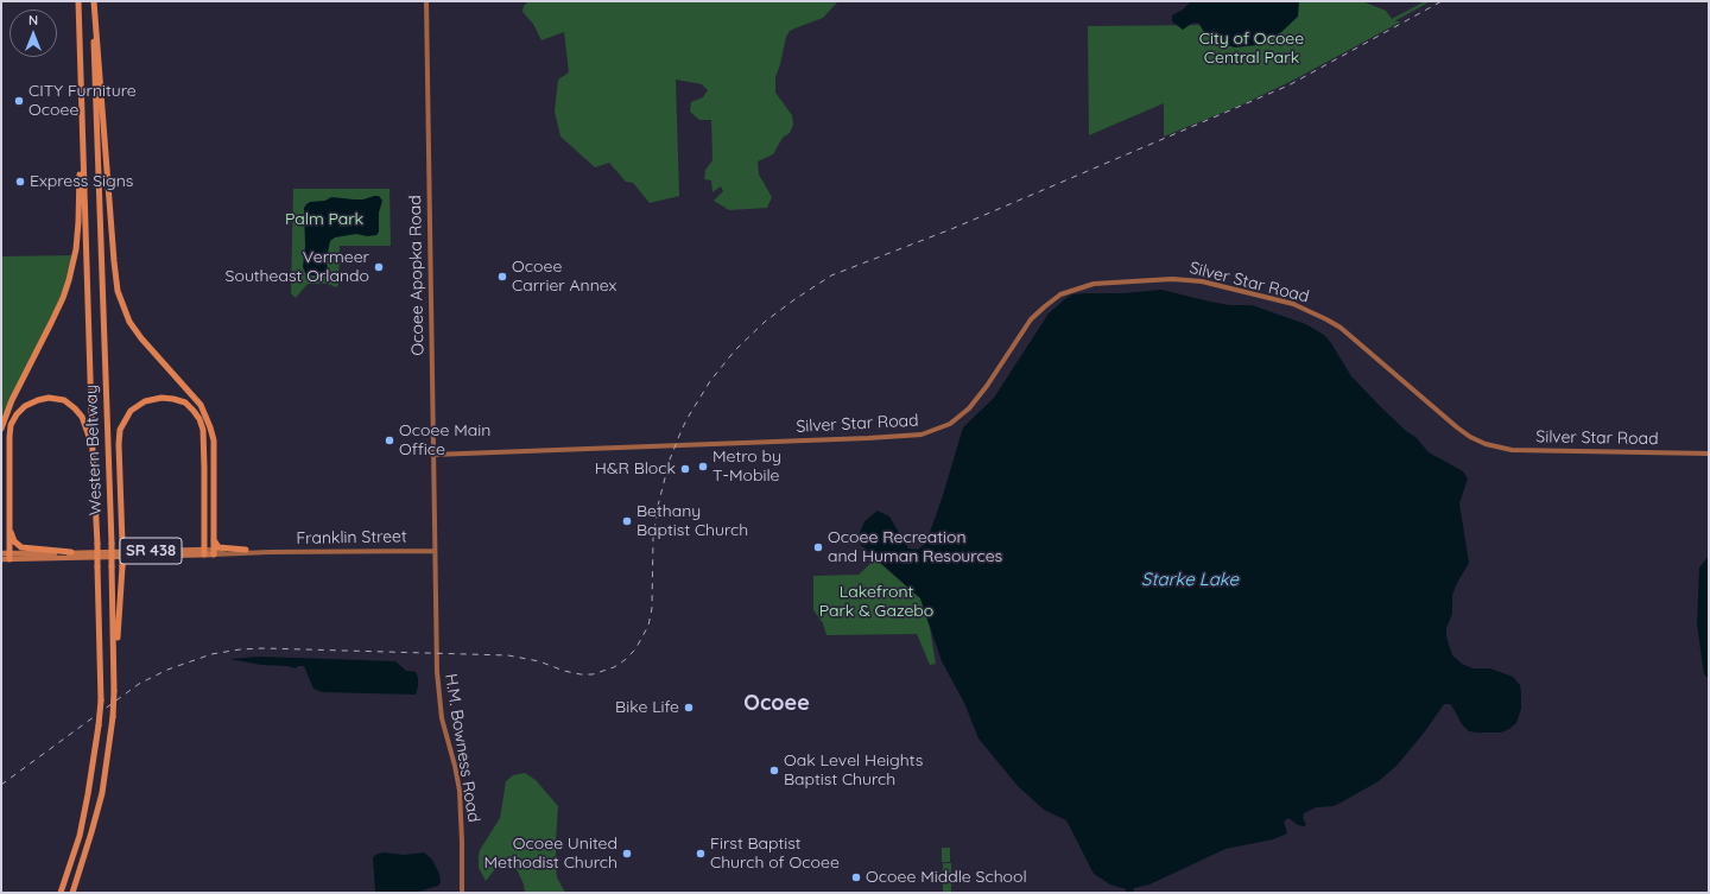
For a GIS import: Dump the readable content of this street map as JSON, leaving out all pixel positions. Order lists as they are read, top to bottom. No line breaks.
{"streets":{"highway":["Western Beltway"],"main road":["Ocoee Apopka Road","Silver Star Road","Franklin Street","SR 438","H.M. Bowness Road"]},"crossings":[["Ocoee Apopka Road","Silver Star Road"],["Ocoee Apopka Road","Franklin Street"],["Ocoee Apopka Road","H.M. Bowness Road"],["Franklin Street","H.M. Bowness Road"]],"districts":["Ocoee"],"water":["Starke Lake"],"parks":["City of Ocoee Central Park","Palm Park","Lakefront Park & Gazebo"],"places":["CITY Furniture Ocoee","Express Signs","Vermeer Southeast Orlando","Ocoee Carrier Annex","Ocoee Main Office","Metro by T-Mobile","H&R Block","Bethany Baptist Church","Ocoee Recreation and Human Resources","Bike Life","Oak Level Heights Baptist Church","Ocoee United Methodist Church","First Baptist Church of Ocoee","Ocoee Middle School"],"north":"top"}
